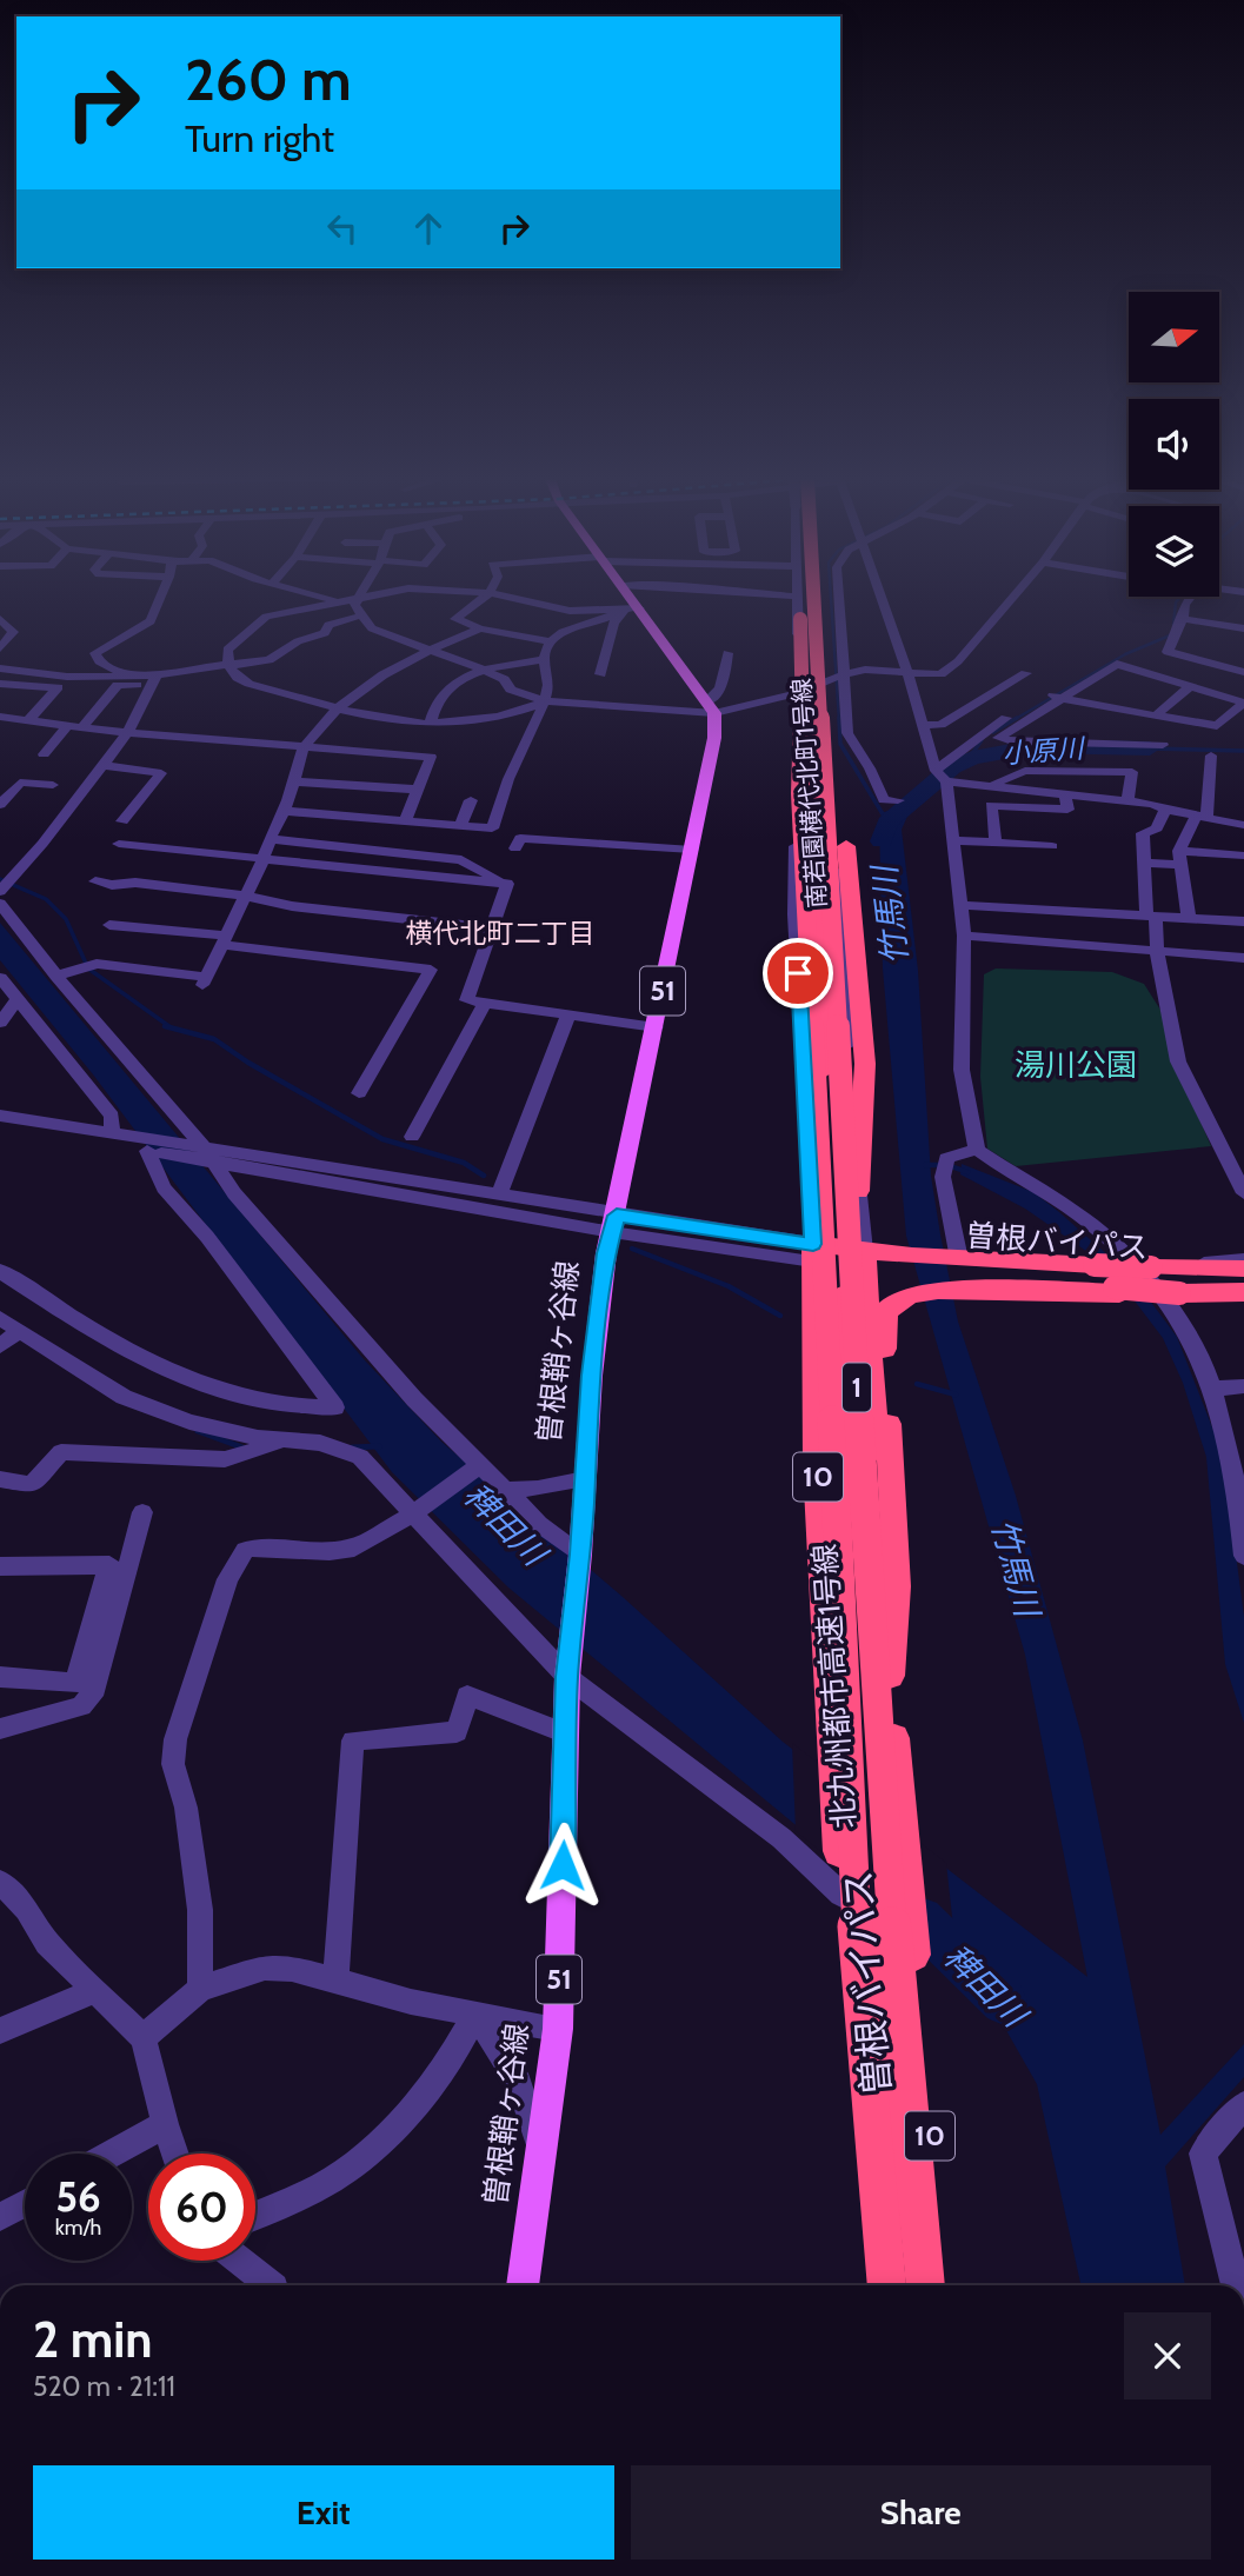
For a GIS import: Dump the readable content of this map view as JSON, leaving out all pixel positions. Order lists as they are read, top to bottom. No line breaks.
{"streets":{"highway":["曽根バイパス","1","10","北九州都市高速1号線"],"main road":["51","曽根鞘ヶ谷線"],"street":["南若園横代北町1号線"]},"crossings":[["南若園横代北町1号線","曽根バイパス"]],"districts":["横代北町二丁目"],"water":["小原川","竹馬川","稗田川"],"parks":["湯川公園"],"north":"right","page":{"turn":["260 m","Turn right"],"speed":"56 km/h","limit":"60","heading":["2 min","520 m · 21:11"],"buttons":["Exit","Share"]}}
